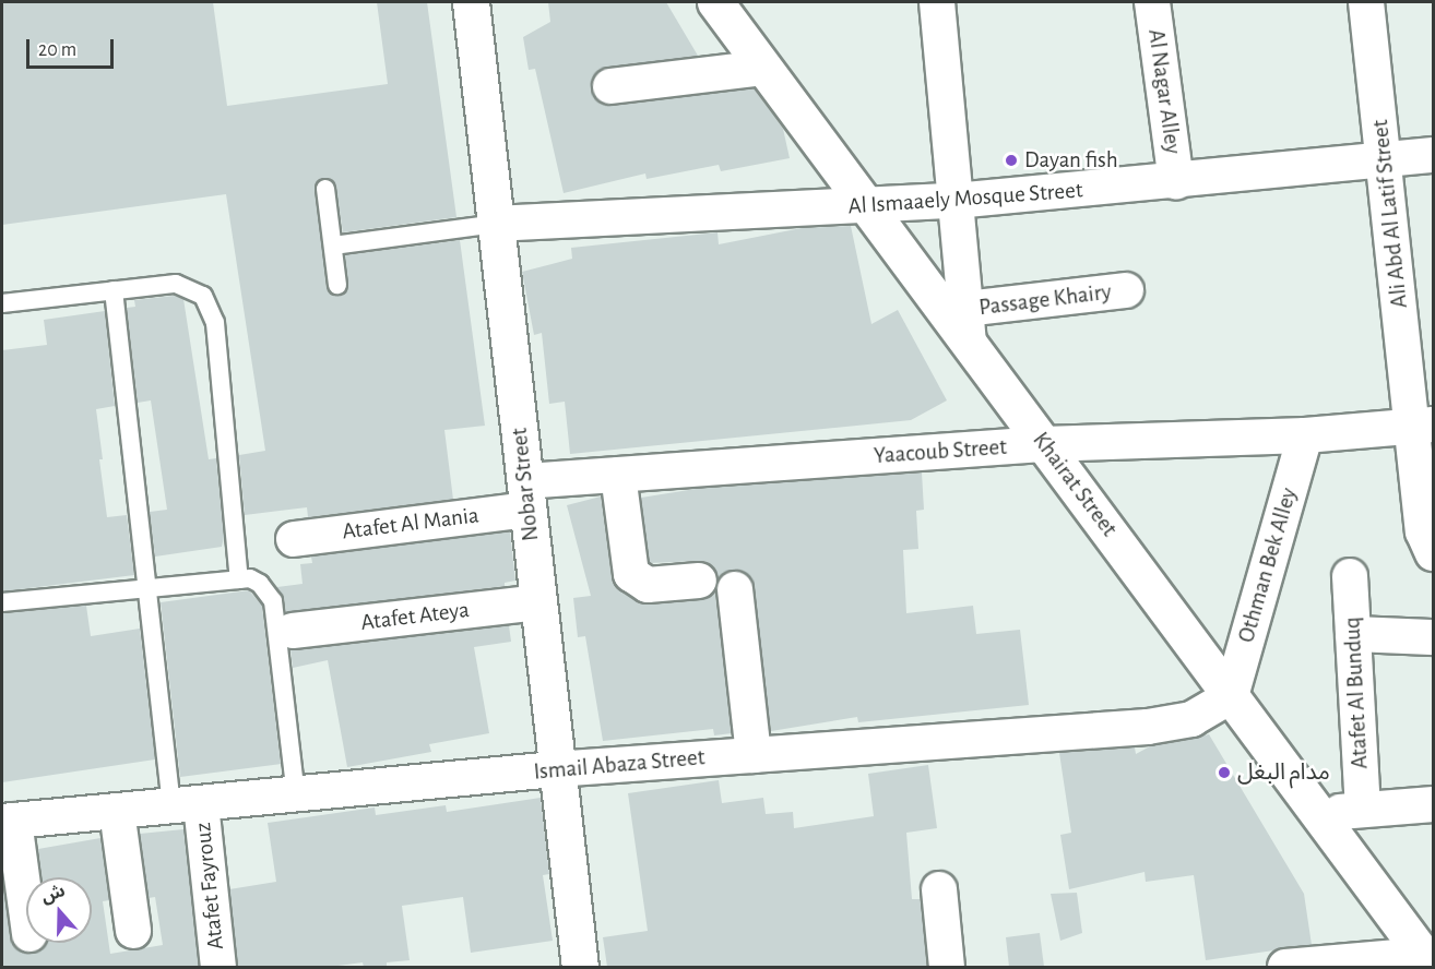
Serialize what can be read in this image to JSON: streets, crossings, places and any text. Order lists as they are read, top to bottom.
{
  "streets": {
    "street": [
      "Al Nagar Alley",
      "Al Ismaaely Mosque Street",
      "Ali Abd Al Latif Street",
      "Passage Khairy",
      "Yaacoub Street",
      "Nobar Street",
      "Khairat Street",
      "Atafet Al Mania",
      "Othman Bek Alley",
      "Atafet Ateya",
      "Atafet Al Bunduq",
      "Ismail Abaza Street",
      "Atafet Fayrouz"
    ]
  },
  "crossings": [
    ["Al Nagar Alley", "Al Ismaaely Mosque Street"],
    ["Al Ismaaely Mosque Street", "Ali Abd Al Latif Street"],
    ["Al Ismaaely Mosque Street", "Nobar Street"],
    ["Al Ismaaely Mosque Street", "Khairat Street"],
    ["Ali Abd Al Latif Street", "Yaacoub Street"],
    ["Passage Khairy", "Khairat Street"],
    ["Yaacoub Street", "Nobar Street"],
    ["Yaacoub Street", "Khairat Street"],
    ["Yaacoub Street", "Atafet Al Mania"],
    ["Yaacoub Street", "Othman Bek Alley"],
    ["Nobar Street", "Atafet Al Mania"],
    ["Nobar Street", "Atafet Ateya"],
    ["Nobar Street", "Ismail Abaza Street"],
    ["Khairat Street", "Othman Bek Alley"],
    ["Khairat Street", "Ismail Abaza Street"],
    ["Othman Bek Alley", "Ismail Abaza Street"],
    ["Ismail Abaza Street", "Atafet Fayrouz"]
  ],
  "places": ["Dayan fish", "مدام البغل"],
  "scale_bar": "20 m",
  "north": "top"
}
